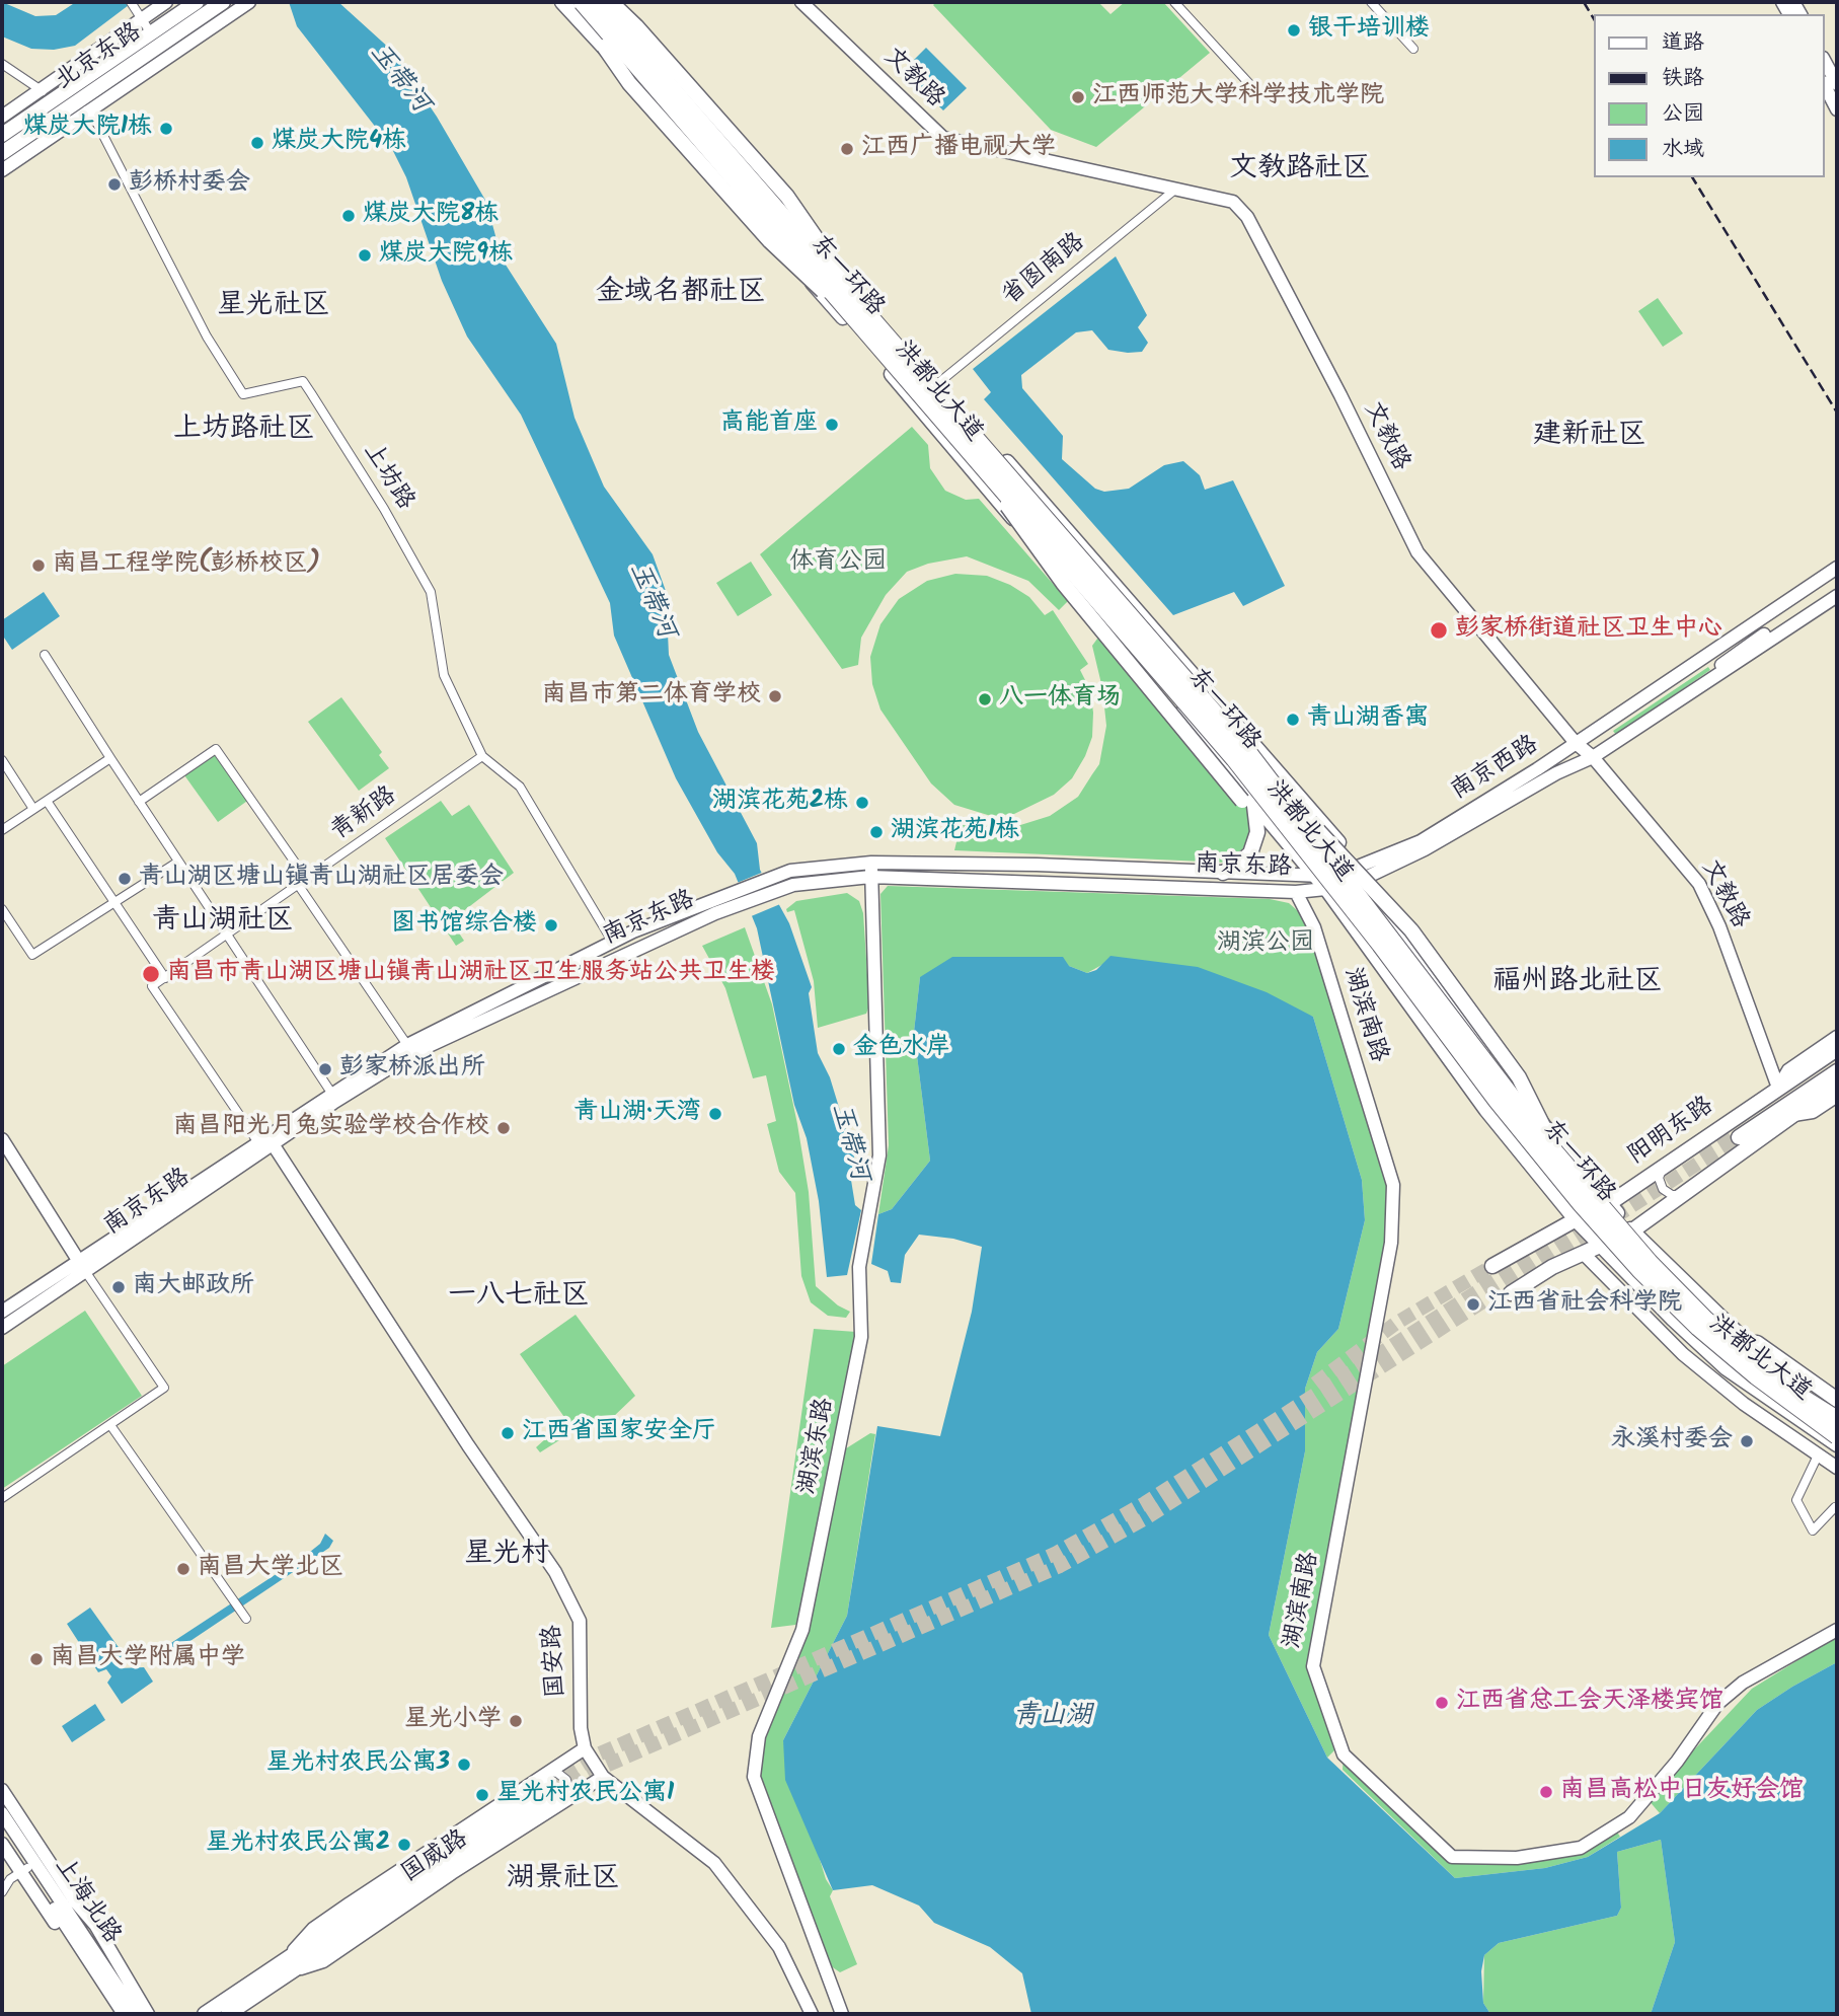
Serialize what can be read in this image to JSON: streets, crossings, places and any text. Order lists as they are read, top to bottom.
{
  "streets": {
    "highway": ["东一环路"],
    "main road": [
      "北京东路",
      "洪都北大道",
      "阳明东路",
      "国威路"
    ],
    "street": [
      "文教路",
      "省图南路",
      "上坊路",
      "南京西路",
      "青新路",
      "南京东路",
      "湖滨南路",
      "湖滨东路",
      "国安路",
      "上海北路"
    ]
  },
  "crossings": [
    ["北京东路", "上坊路"],
    ["文教路", "省图南路"],
    ["文教路", "南京西路"],
    ["文教路", "阳明东路"],
    ["省图南路", "洪都北大道"],
    ["洪都北大道", "南京西路"],
    ["洪都北大道", "南京东路"],
    ["洪都北大道", "阳明东路"],
    ["上坊路", "青新路"],
    ["上坊路", "南京东路"],
    ["南京西路", "南京东路"],
    ["南京东路", "湖滨南路"],
    ["南京东路", "湖滨东路"],
    ["南京东路", "国安路"],
    ["国安路", "国威路"]
  ],
  "districts": [
    "文教路社区",
    "金域名都社区",
    "星光社区",
    "上坊路社区",
    "建新社区",
    "青山湖社区",
    "福州路北社区",
    "一八七社区",
    "星光村",
    "湖景社区"
  ],
  "water": ["玉带河", "青山湖"],
  "parks": ["体育公园", "湖滨公园"],
  "places": [
    "银干培训楼",
    "江西师范大学科学技术学院",
    "煤炭大院1栋",
    "煤炭大院4栋",
    "江西广播电视大学",
    "彭桥村委会",
    "煤炭大院8栋",
    "煤炭大院9栋",
    "高能首座",
    "南昌工程学院(彭桥校区)",
    "彭家桥街道社区卫生中心",
    "南昌市第二体育学校",
    "八一体育场",
    "青山湖香寓",
    "湖滨花苑2栋",
    "湖滨花苑1栋",
    "青山湖区塘山镇青山湖社区居委会",
    "图书馆综合楼",
    "南昌市青山湖区塘山镇青山湖社区卫生服务站公共卫生楼",
    "金色水岸",
    "彭家桥派出所",
    "青山湖·天湾",
    "南昌阳光月兔实验学校合作校",
    "南大邮政所",
    "江西省社会科学院",
    "江西省国家安全厅",
    "永溪村委会",
    "南昌大学北区",
    "南昌大学附属中学",
    "江西省总工会天泽楼宾馆",
    "星光小学",
    "星光村农民公寓3",
    "南昌高松中日友好会馆",
    "星光村农民公寓1",
    "星光村农民公寓2"
  ],
  "legend": [
    "道路",
    "铁路",
    "公园",
    "水域"
  ]
}
